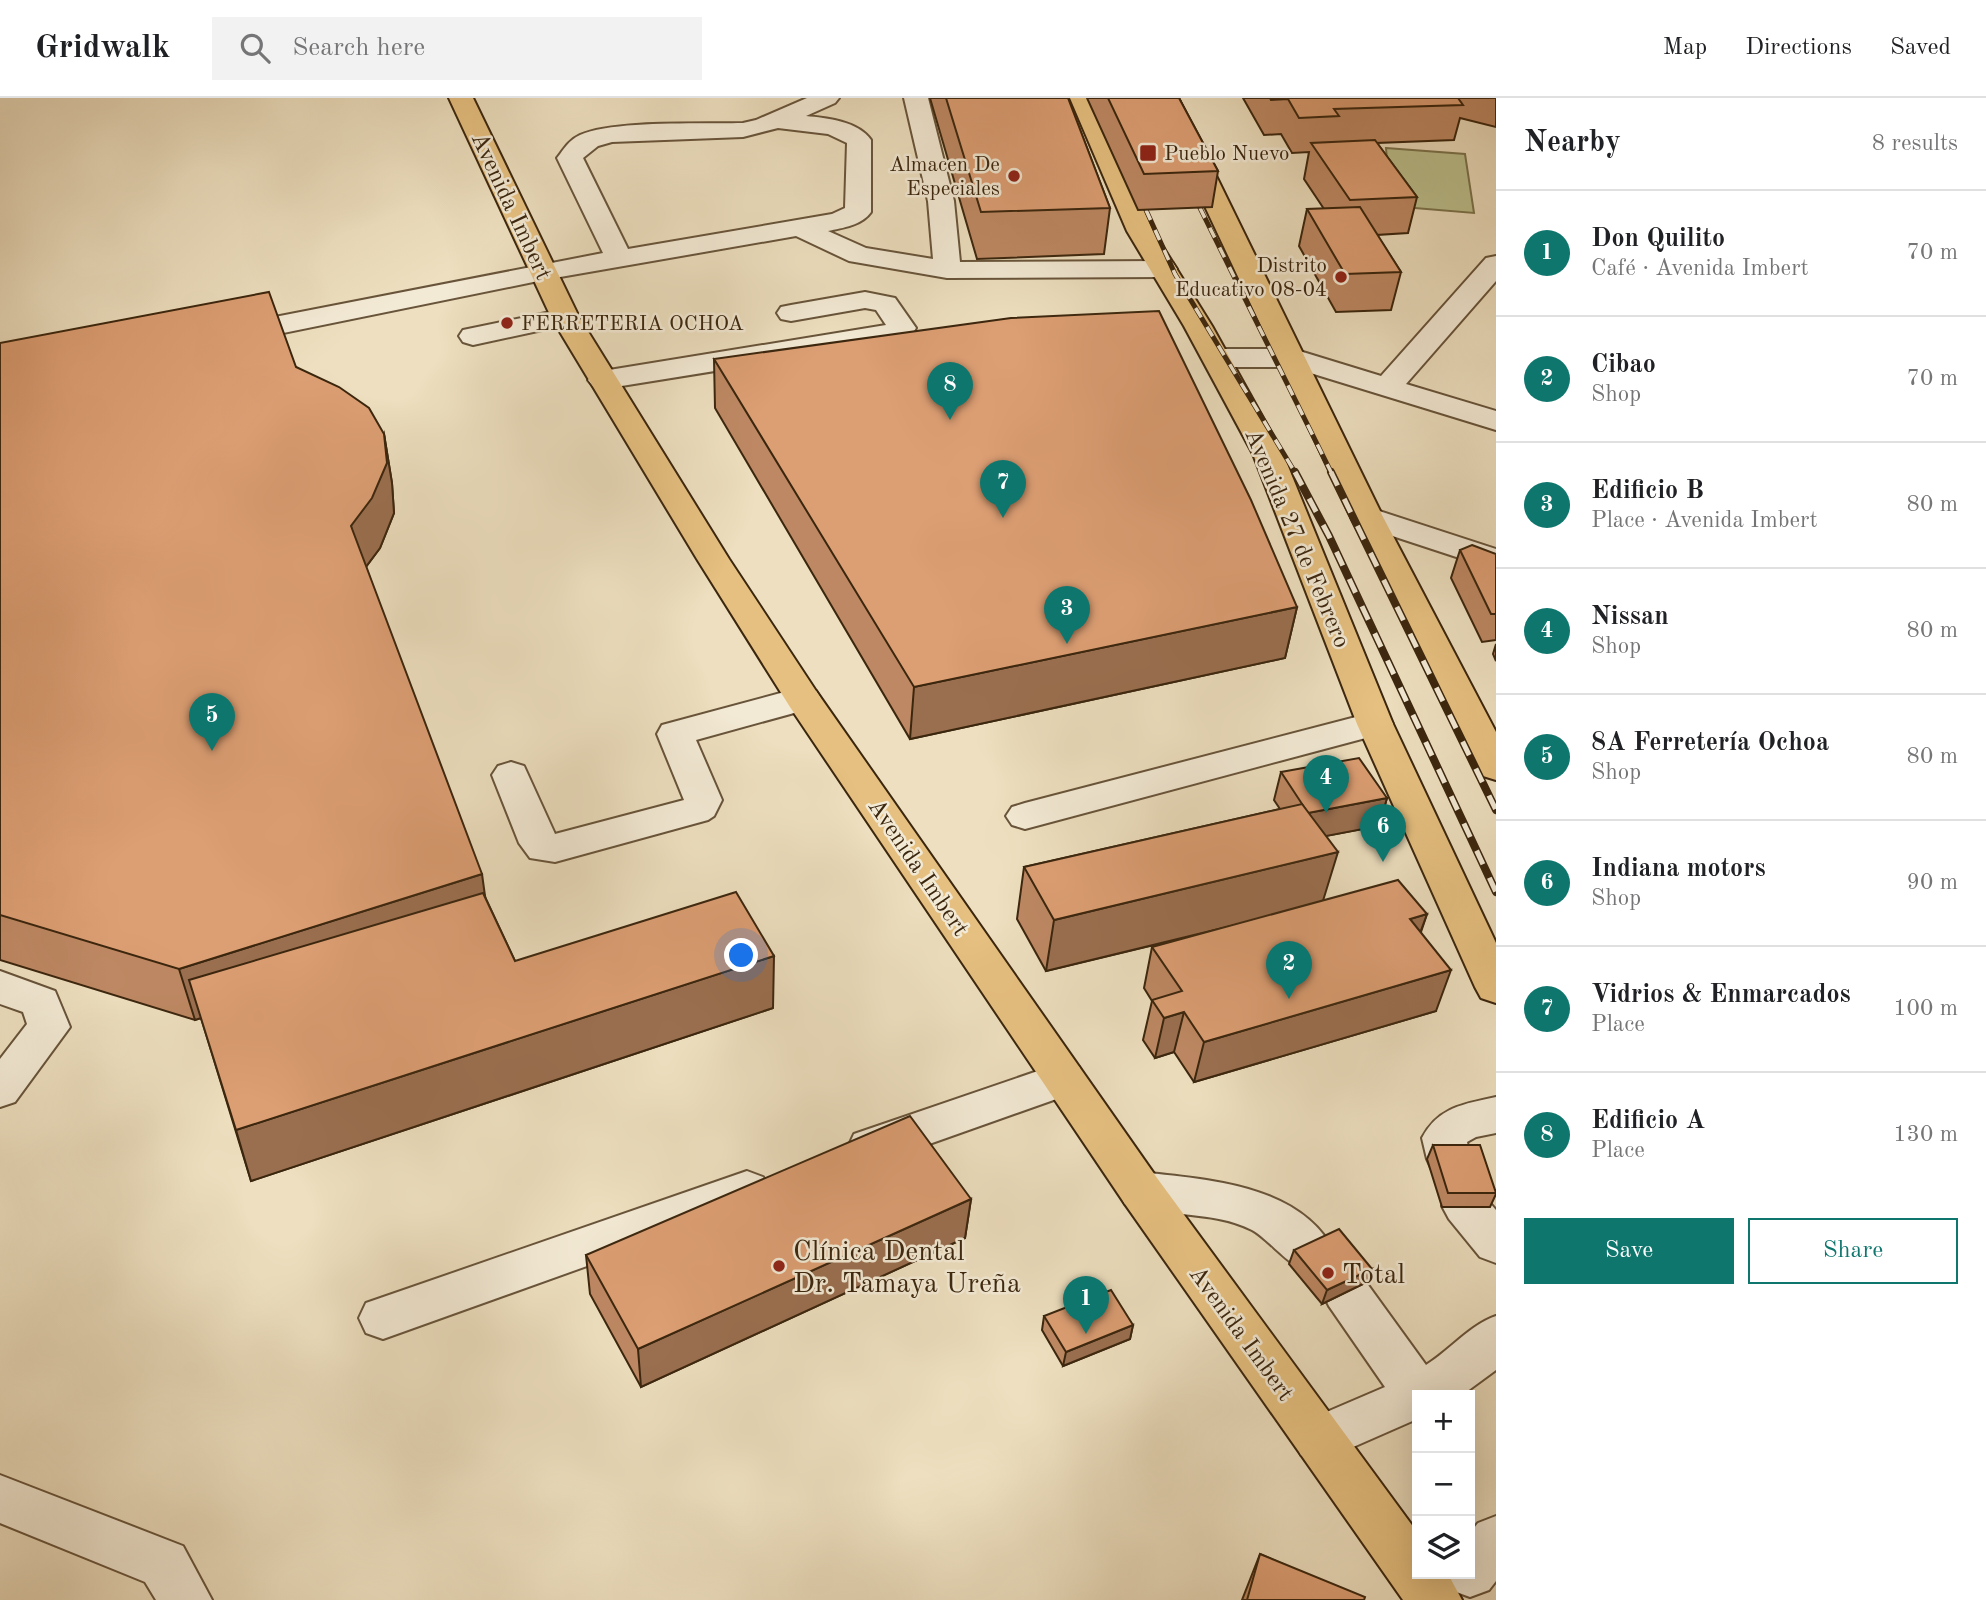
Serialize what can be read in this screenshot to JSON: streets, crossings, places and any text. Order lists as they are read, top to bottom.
{
  "streets": {
    "main road": ["Avenida Imbert", "Avenida 27 de Febrero"]
  },
  "places": {
    "transit": ["Pueblo Nuevo"],
    "other": [
      "Almacen De Especiales",
      "Distrito Educativo 08-04",
      "FERRETERIA OCHOA",
      "Clínica Dental Dr. Tamaya Ureña",
      "Total"
    ]
  },
  "page": {
    "header": "Gridwalk",
    "search": "Search here",
    "nav": ["Map", "Directions", "Saved"],
    "heading": ["Nearby", "8 results"],
    "list": [
      {
        "mark": "1",
        "name": "Don Quilito",
        "note": "Café · Avenida Imbert",
        "value": "70 m"
      },
      {
        "mark": "2",
        "name": "Cibao",
        "note": "Shop",
        "value": "70 m"
      },
      {
        "mark": "3",
        "name": "Edificio B",
        "note": "Place · Avenida Imbert",
        "value": "80 m"
      },
      {
        "mark": "4",
        "name": "Nissan",
        "note": "Shop",
        "value": "80 m"
      },
      {
        "mark": "5",
        "name": "8A Ferretería Ochoa",
        "note": "Shop",
        "value": "80 m"
      },
      {
        "mark": "6",
        "name": "Indiana motors",
        "note": "Shop",
        "value": "90 m"
      },
      {
        "mark": "7",
        "name": "Vidrios & Enmarcados",
        "note": "Place",
        "value": "100 m"
      },
      {
        "mark": "8",
        "name": "Edificio A",
        "note": "Place",
        "value": "130 m"
      }
    ],
    "pins": [
      "8",
      "7",
      "3",
      "5",
      "4",
      "6",
      "2",
      "1"
    ],
    "buttons": ["Save", "Share"],
    "map_buttons": ["+", "−"]
  }
}
